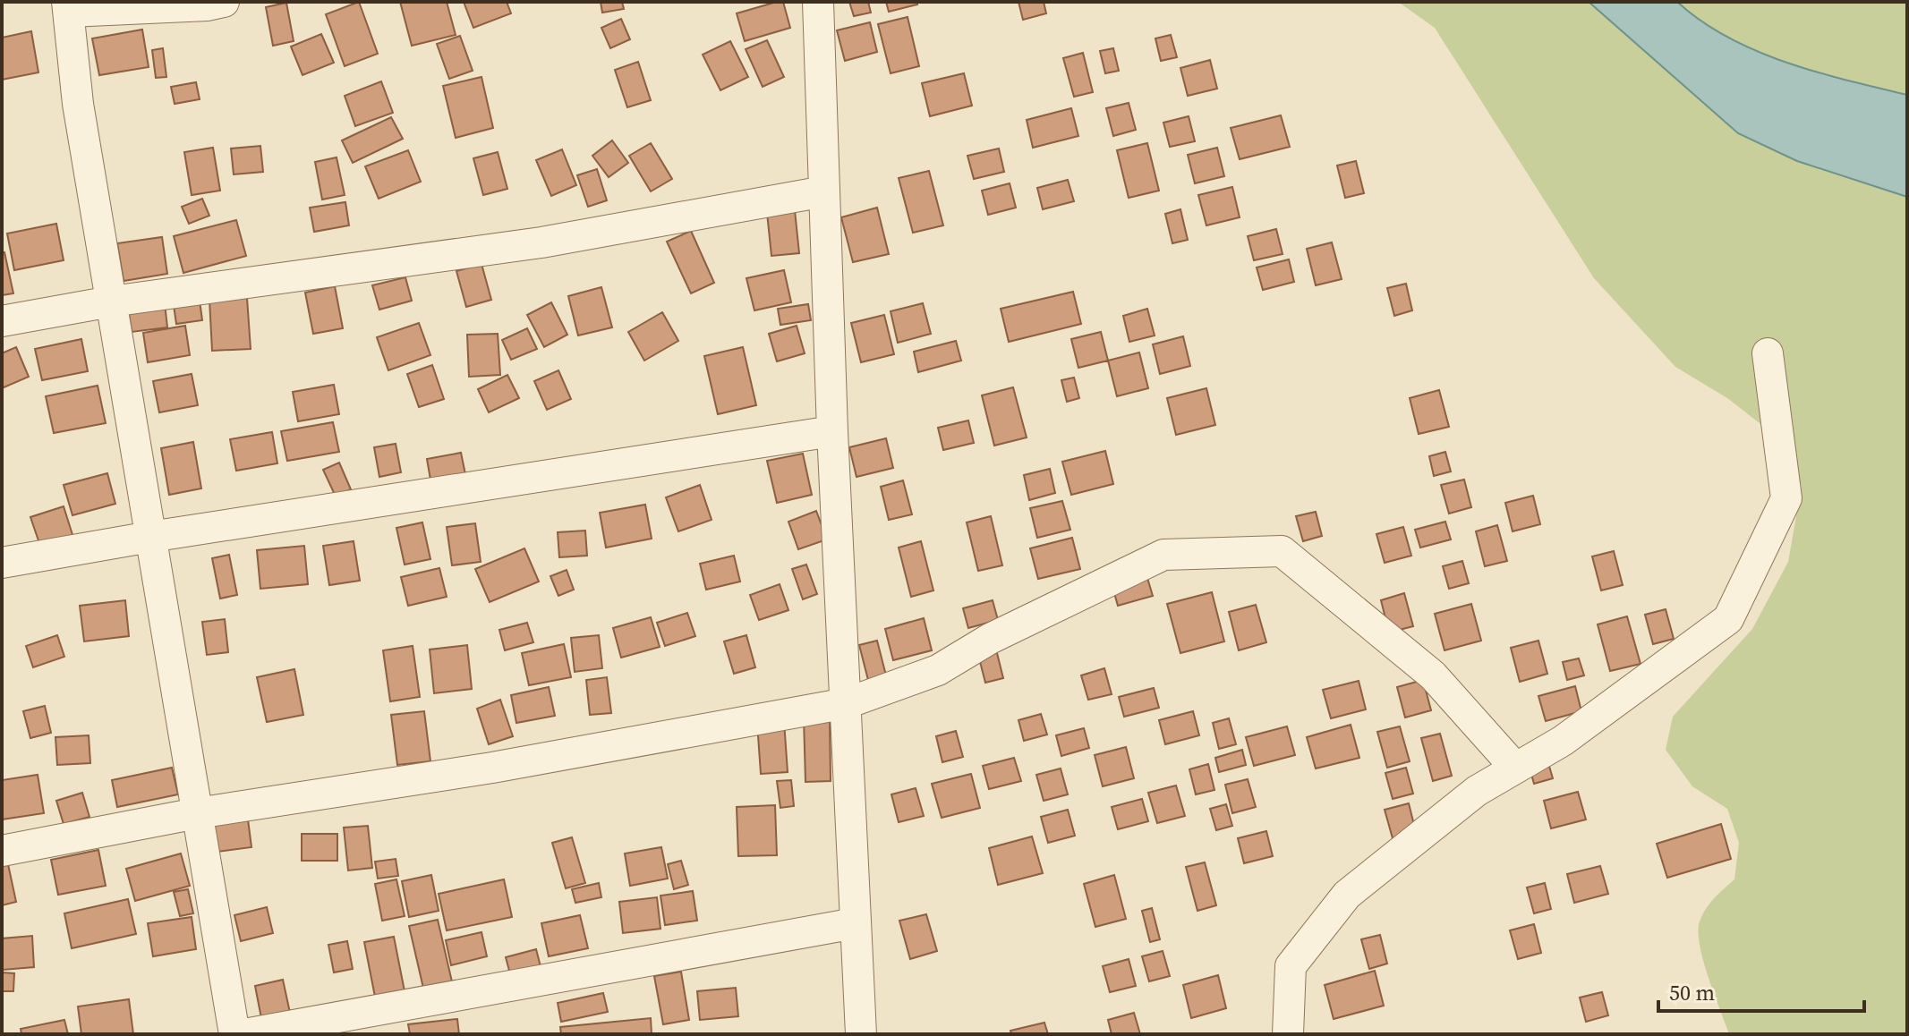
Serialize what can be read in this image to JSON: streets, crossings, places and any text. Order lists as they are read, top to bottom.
{
  "scale_bar": "50 m"
}
